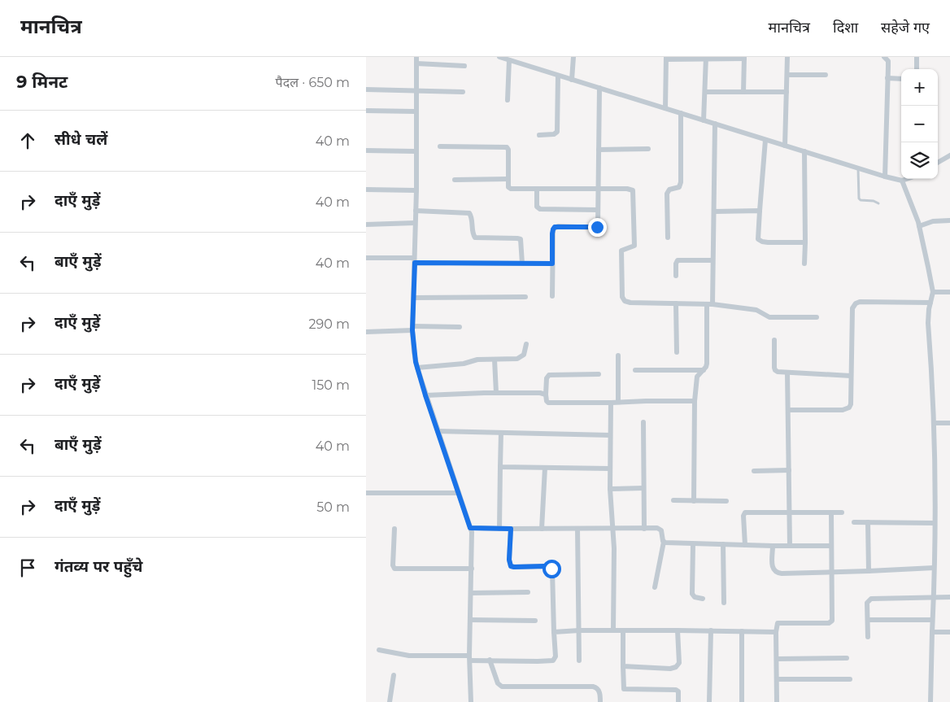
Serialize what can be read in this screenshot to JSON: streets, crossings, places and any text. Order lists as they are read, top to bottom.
{
  "page": {
    "header": "मानचित्र",
    "nav": ["मानचित्र", "दिशा", "सहेजे गए"],
    "heading": ["9 मिनट", "पैदल · 650 m"],
    "map_buttons": ["+", "−"],
    "list": [
      ["सीधे चलें", "40 m"],
      ["दाएँ मुड़ें", "40 m"],
      ["बाएँ मुड़ें", "40 m"],
      ["दाएँ मुड़ें", "290 m"],
      ["दाएँ मुड़ें", "150 m"],
      ["बाएँ मुड़ें", "40 m"],
      ["दाएँ मुड़ें", "50 m"],
      "गंतव्य पर पहुँचे"
    ]
  }
}
